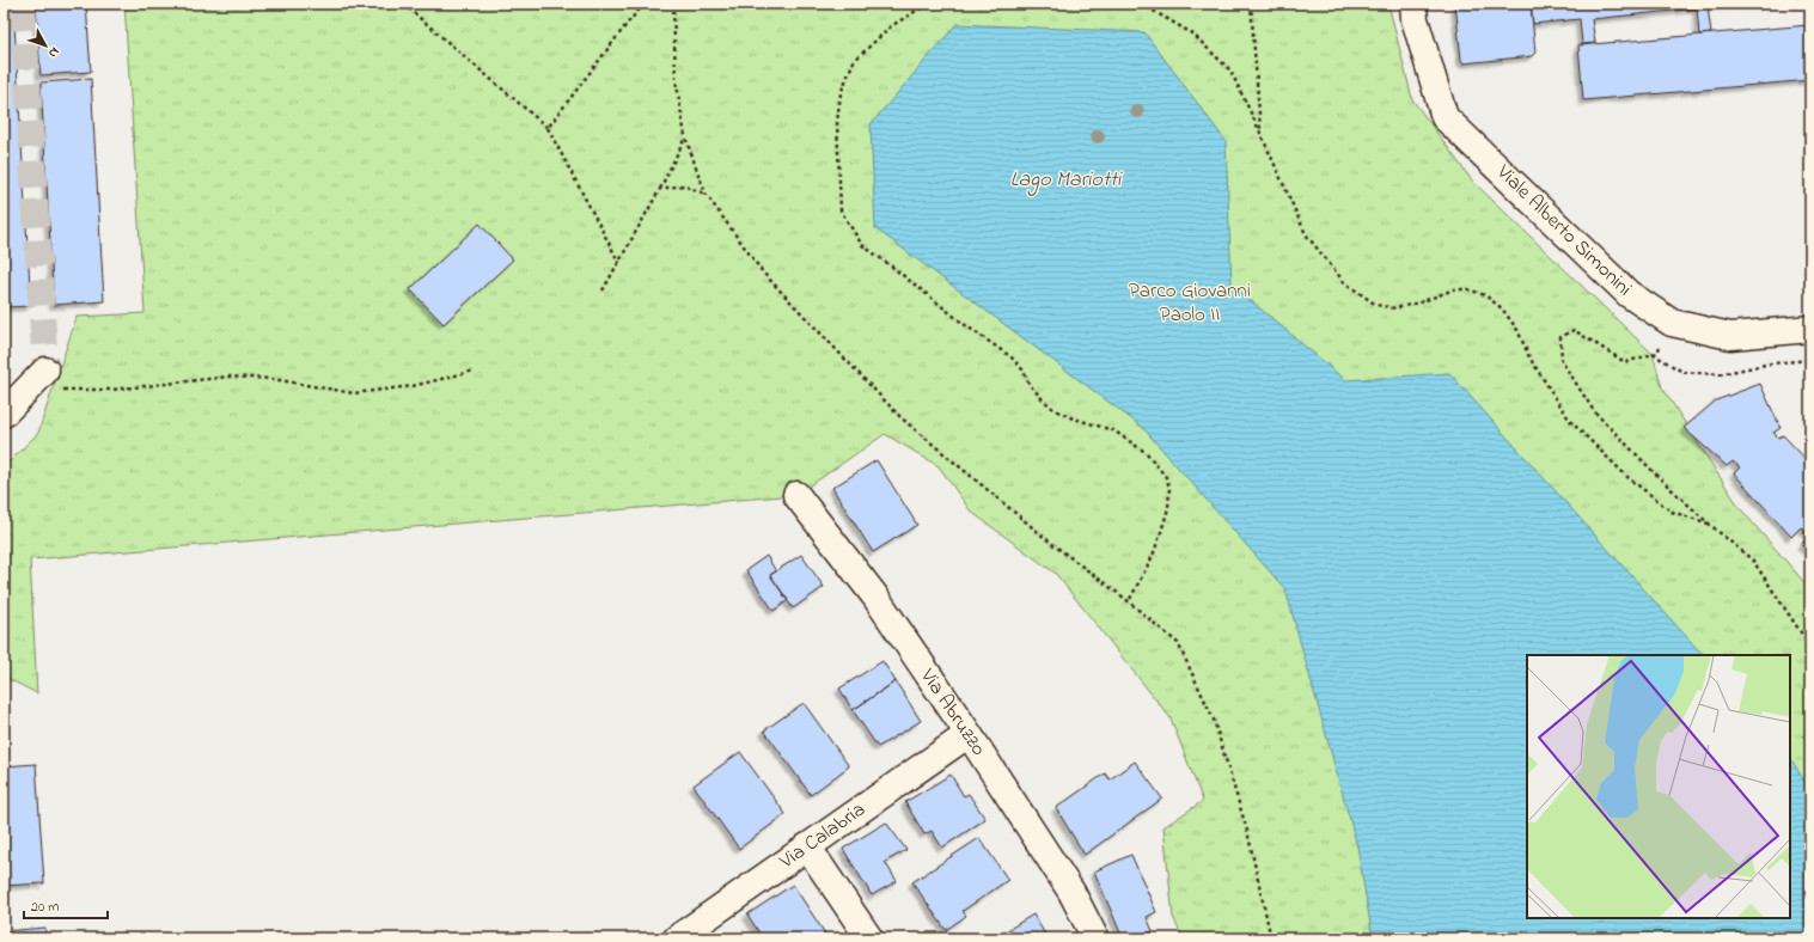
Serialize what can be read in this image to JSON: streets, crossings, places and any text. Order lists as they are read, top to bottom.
{
  "streets": {
    "street": ["Viale Alberto Simonini", "Via Abruzzo", "Via Calabria"]
  },
  "crossings": [
    ["Via Abruzzo", "Via Calabria"]
  ],
  "water": ["Lago Mariotti"],
  "parks": ["Parco Giovanni Paolo II"],
  "scale_bar": "20 m",
  "north": "bottom right"
}
